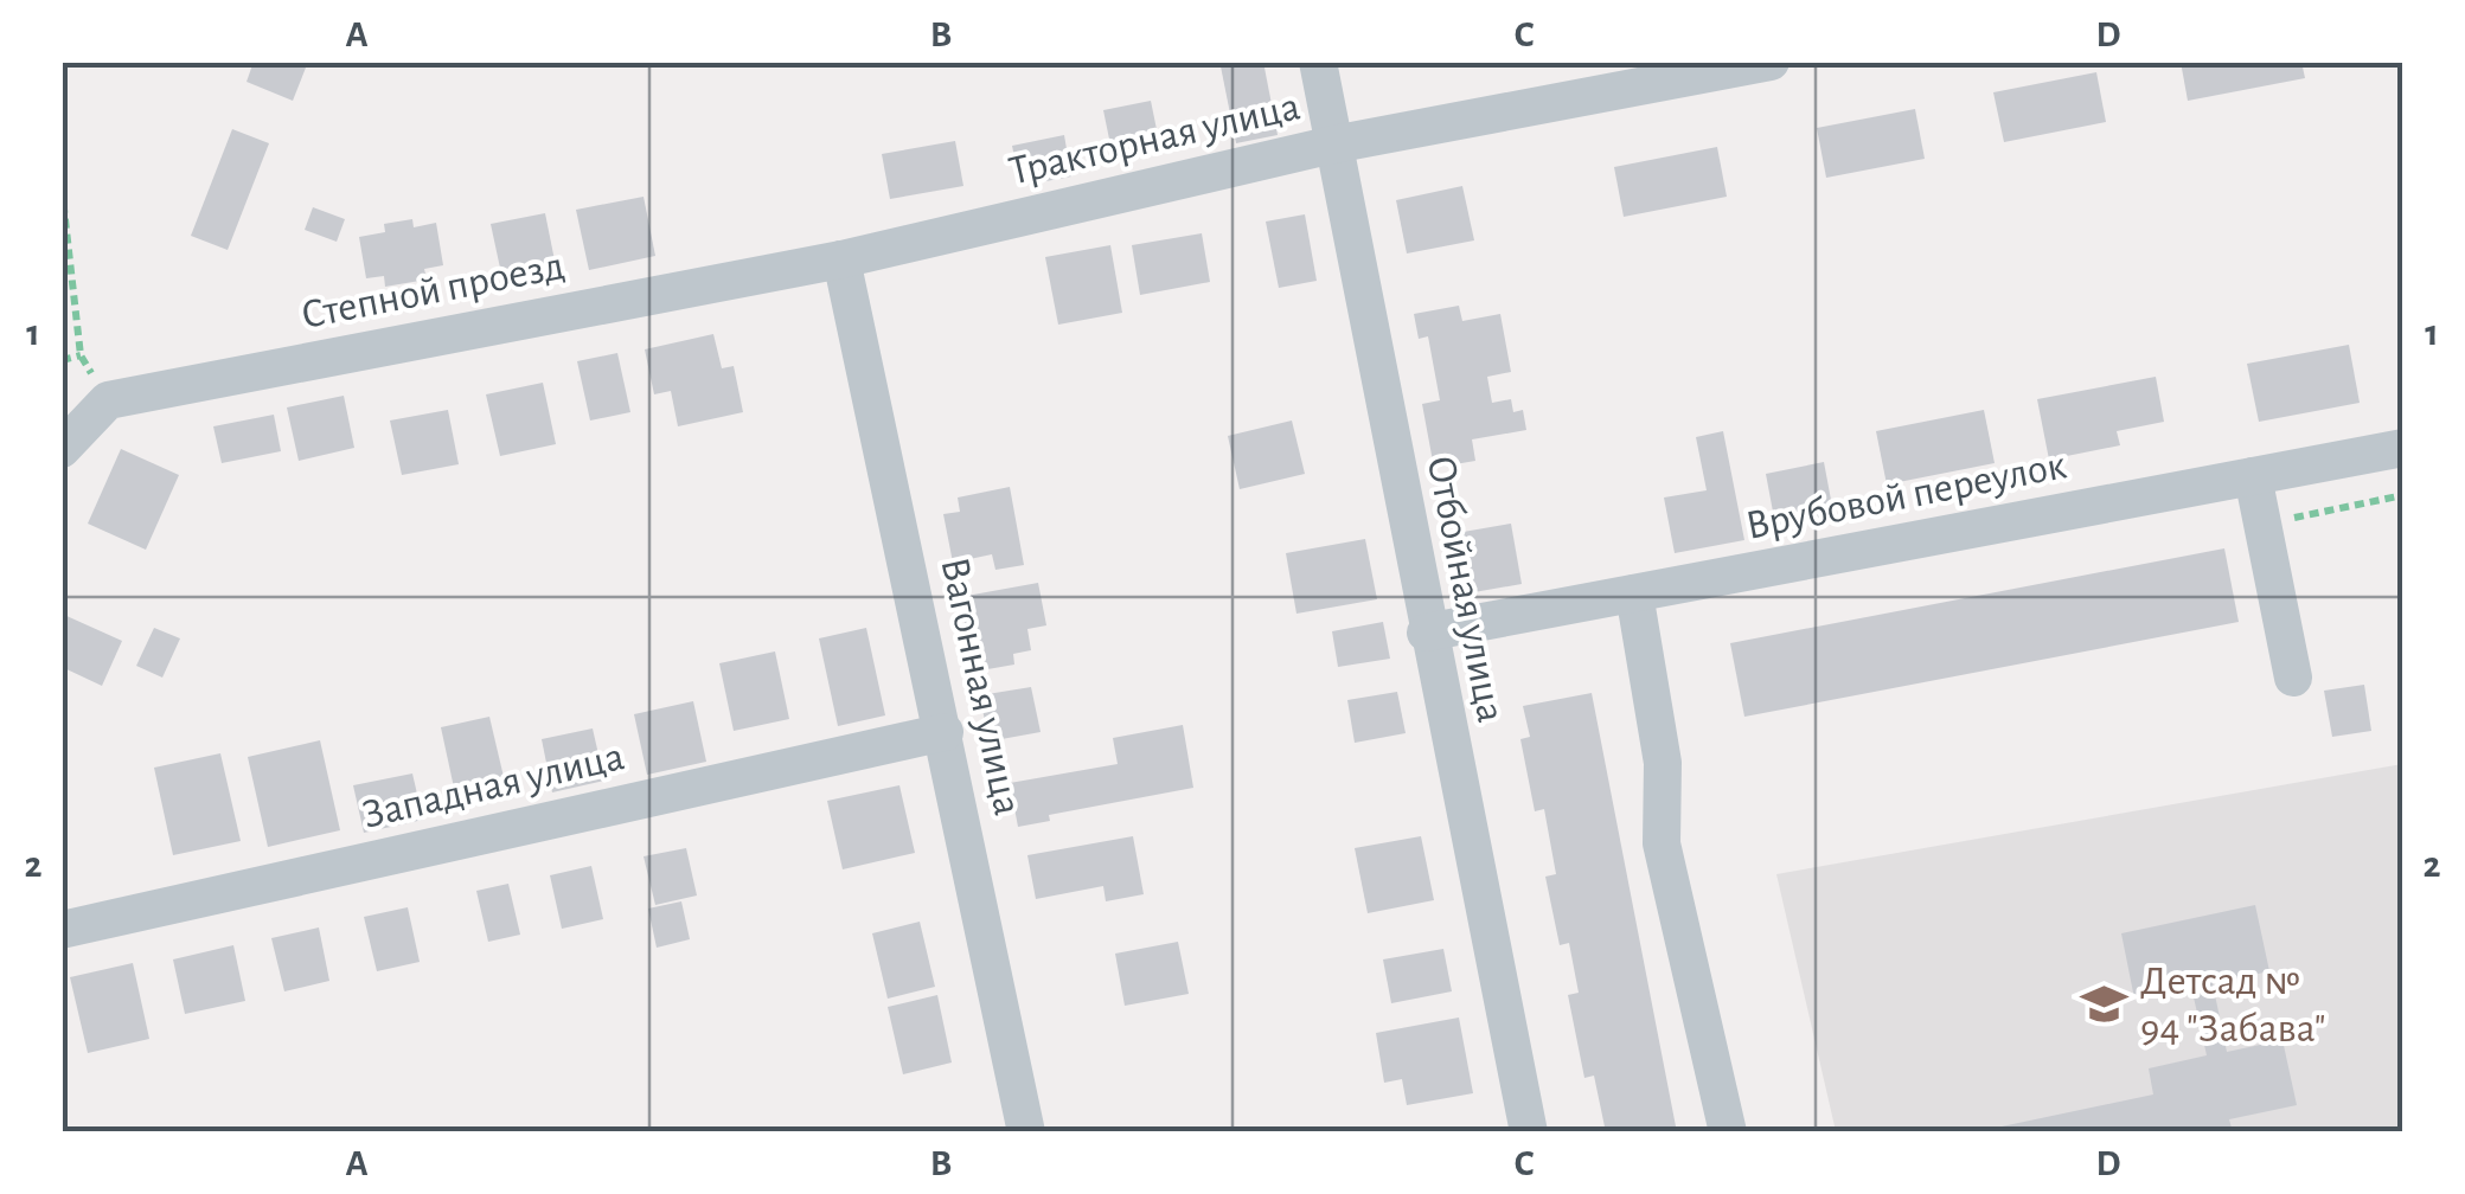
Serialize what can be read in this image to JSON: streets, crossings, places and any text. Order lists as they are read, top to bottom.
{
  "streets": {
    "street": [
      "Тракторная улица",
      "Степной проезд",
      "Врубовой переулок",
      "Отбойная улица",
      "Вагонная улица",
      "Западная улица"
    ]
  },
  "crossings": [
    ["Тракторная улица", "Степной проезд"],
    ["Тракторная улица", "Отбойная улица"],
    ["Тракторная улица", "Вагонная улица"],
    ["Степной проезд", "Вагонная улица"],
    ["Врубовой переулок", "Отбойная улица"],
    ["Вагонная улица", "Западная улица"]
  ],
  "places": {
    "school or university": ["Детсад № 94 \"Забава\""]
  },
  "grid": {
    "columns": [
      "A",
      "B",
      "C",
      "D"
    ],
    "rows": ["1", "2"]
  }
}
